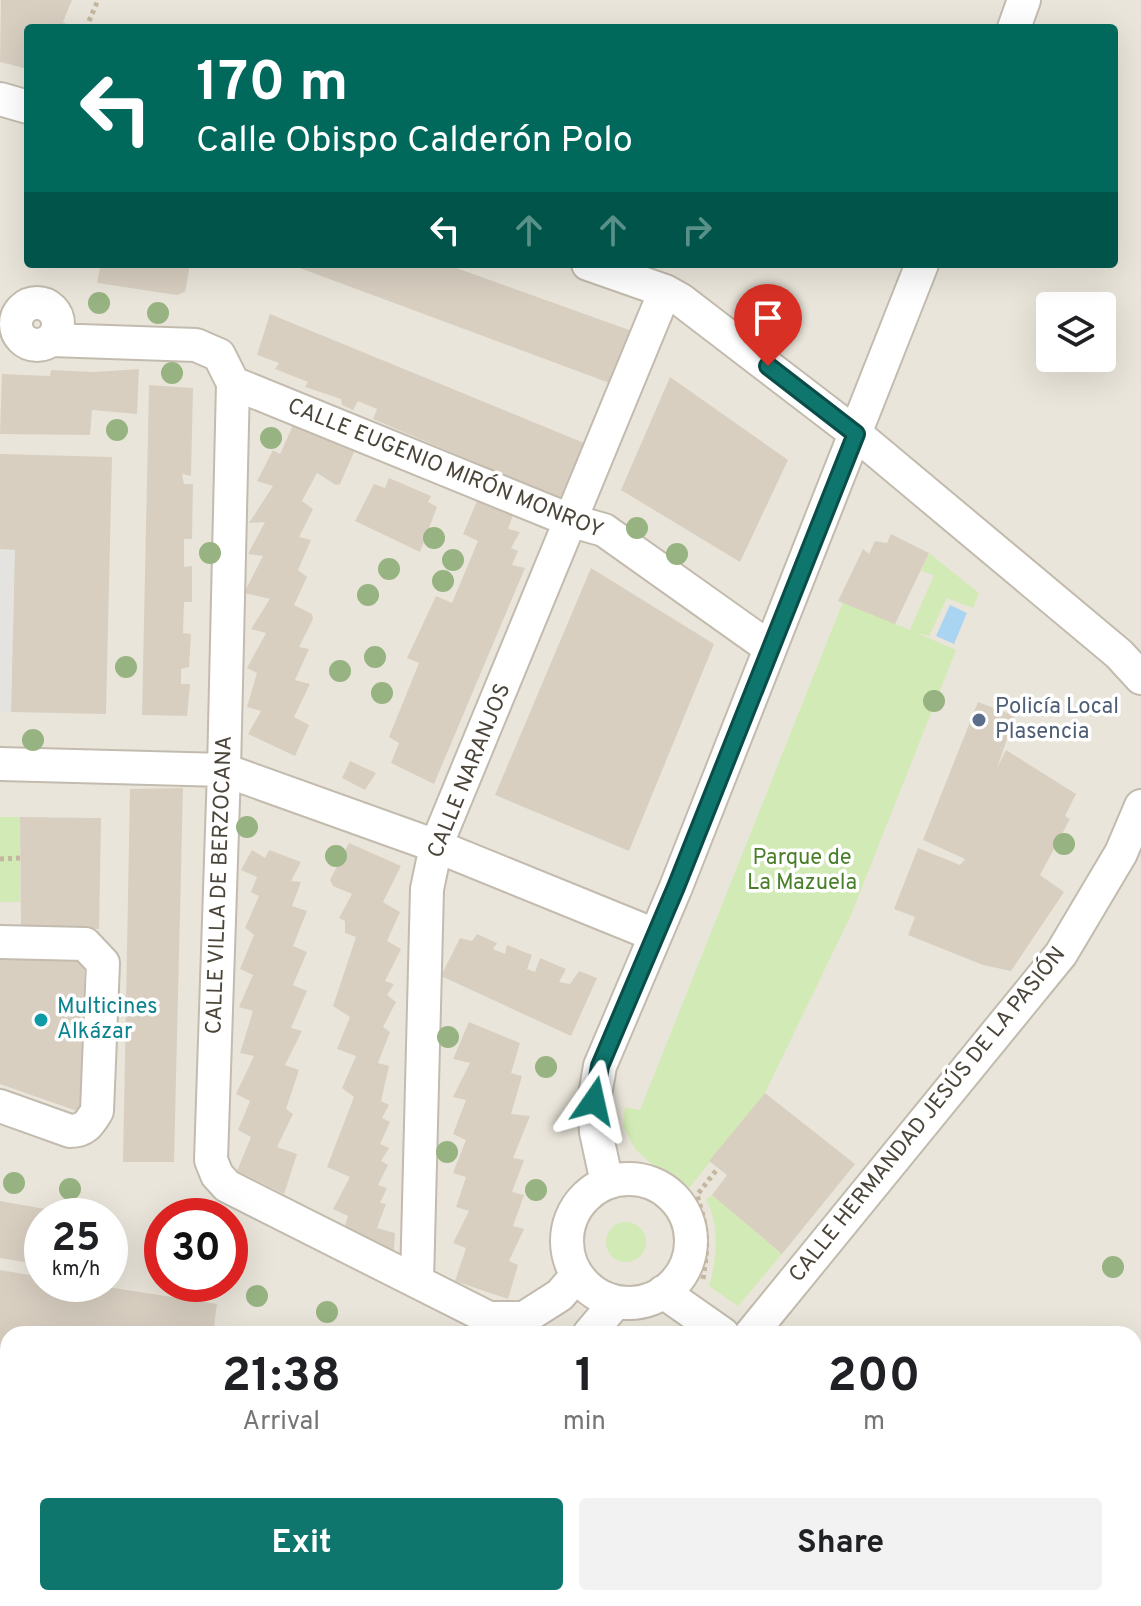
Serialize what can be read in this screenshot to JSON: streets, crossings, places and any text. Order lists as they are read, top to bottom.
{
  "streets": {
    "street": [
      "CALLE EUGENIO MIRÓN MONROY",
      "CALLE NARANJOS",
      "CALLE VILLA DE BERZOCANA",
      "CALLE HERMANDAD JESÚS DE LA PASIÓN"
    ]
  },
  "crossings": [
    ["CALLE EUGENIO MIRÓN MONROY", "CALLE NARANJOS"],
    ["CALLE EUGENIO MIRÓN MONROY", "CALLE VILLA DE BERZOCANA"],
    ["CALLE NARANJOS", "CALLE VILLA DE BERZOCANA"]
  ],
  "parks": ["Parque de La Mazuela"],
  "places": ["Policía Local Plasencia", "Multicines Alkázar"],
  "page": {
    "turn": ["170 m", "Calle Obispo Calderón Polo"],
    "speed": "25 km/h",
    "limit": "30",
    "eta": [
      "21:38",
      "Arrival",
      "1",
      "min",
      "200",
      "m"
    ],
    "buttons": ["Exit", "Share"]
  }
}
